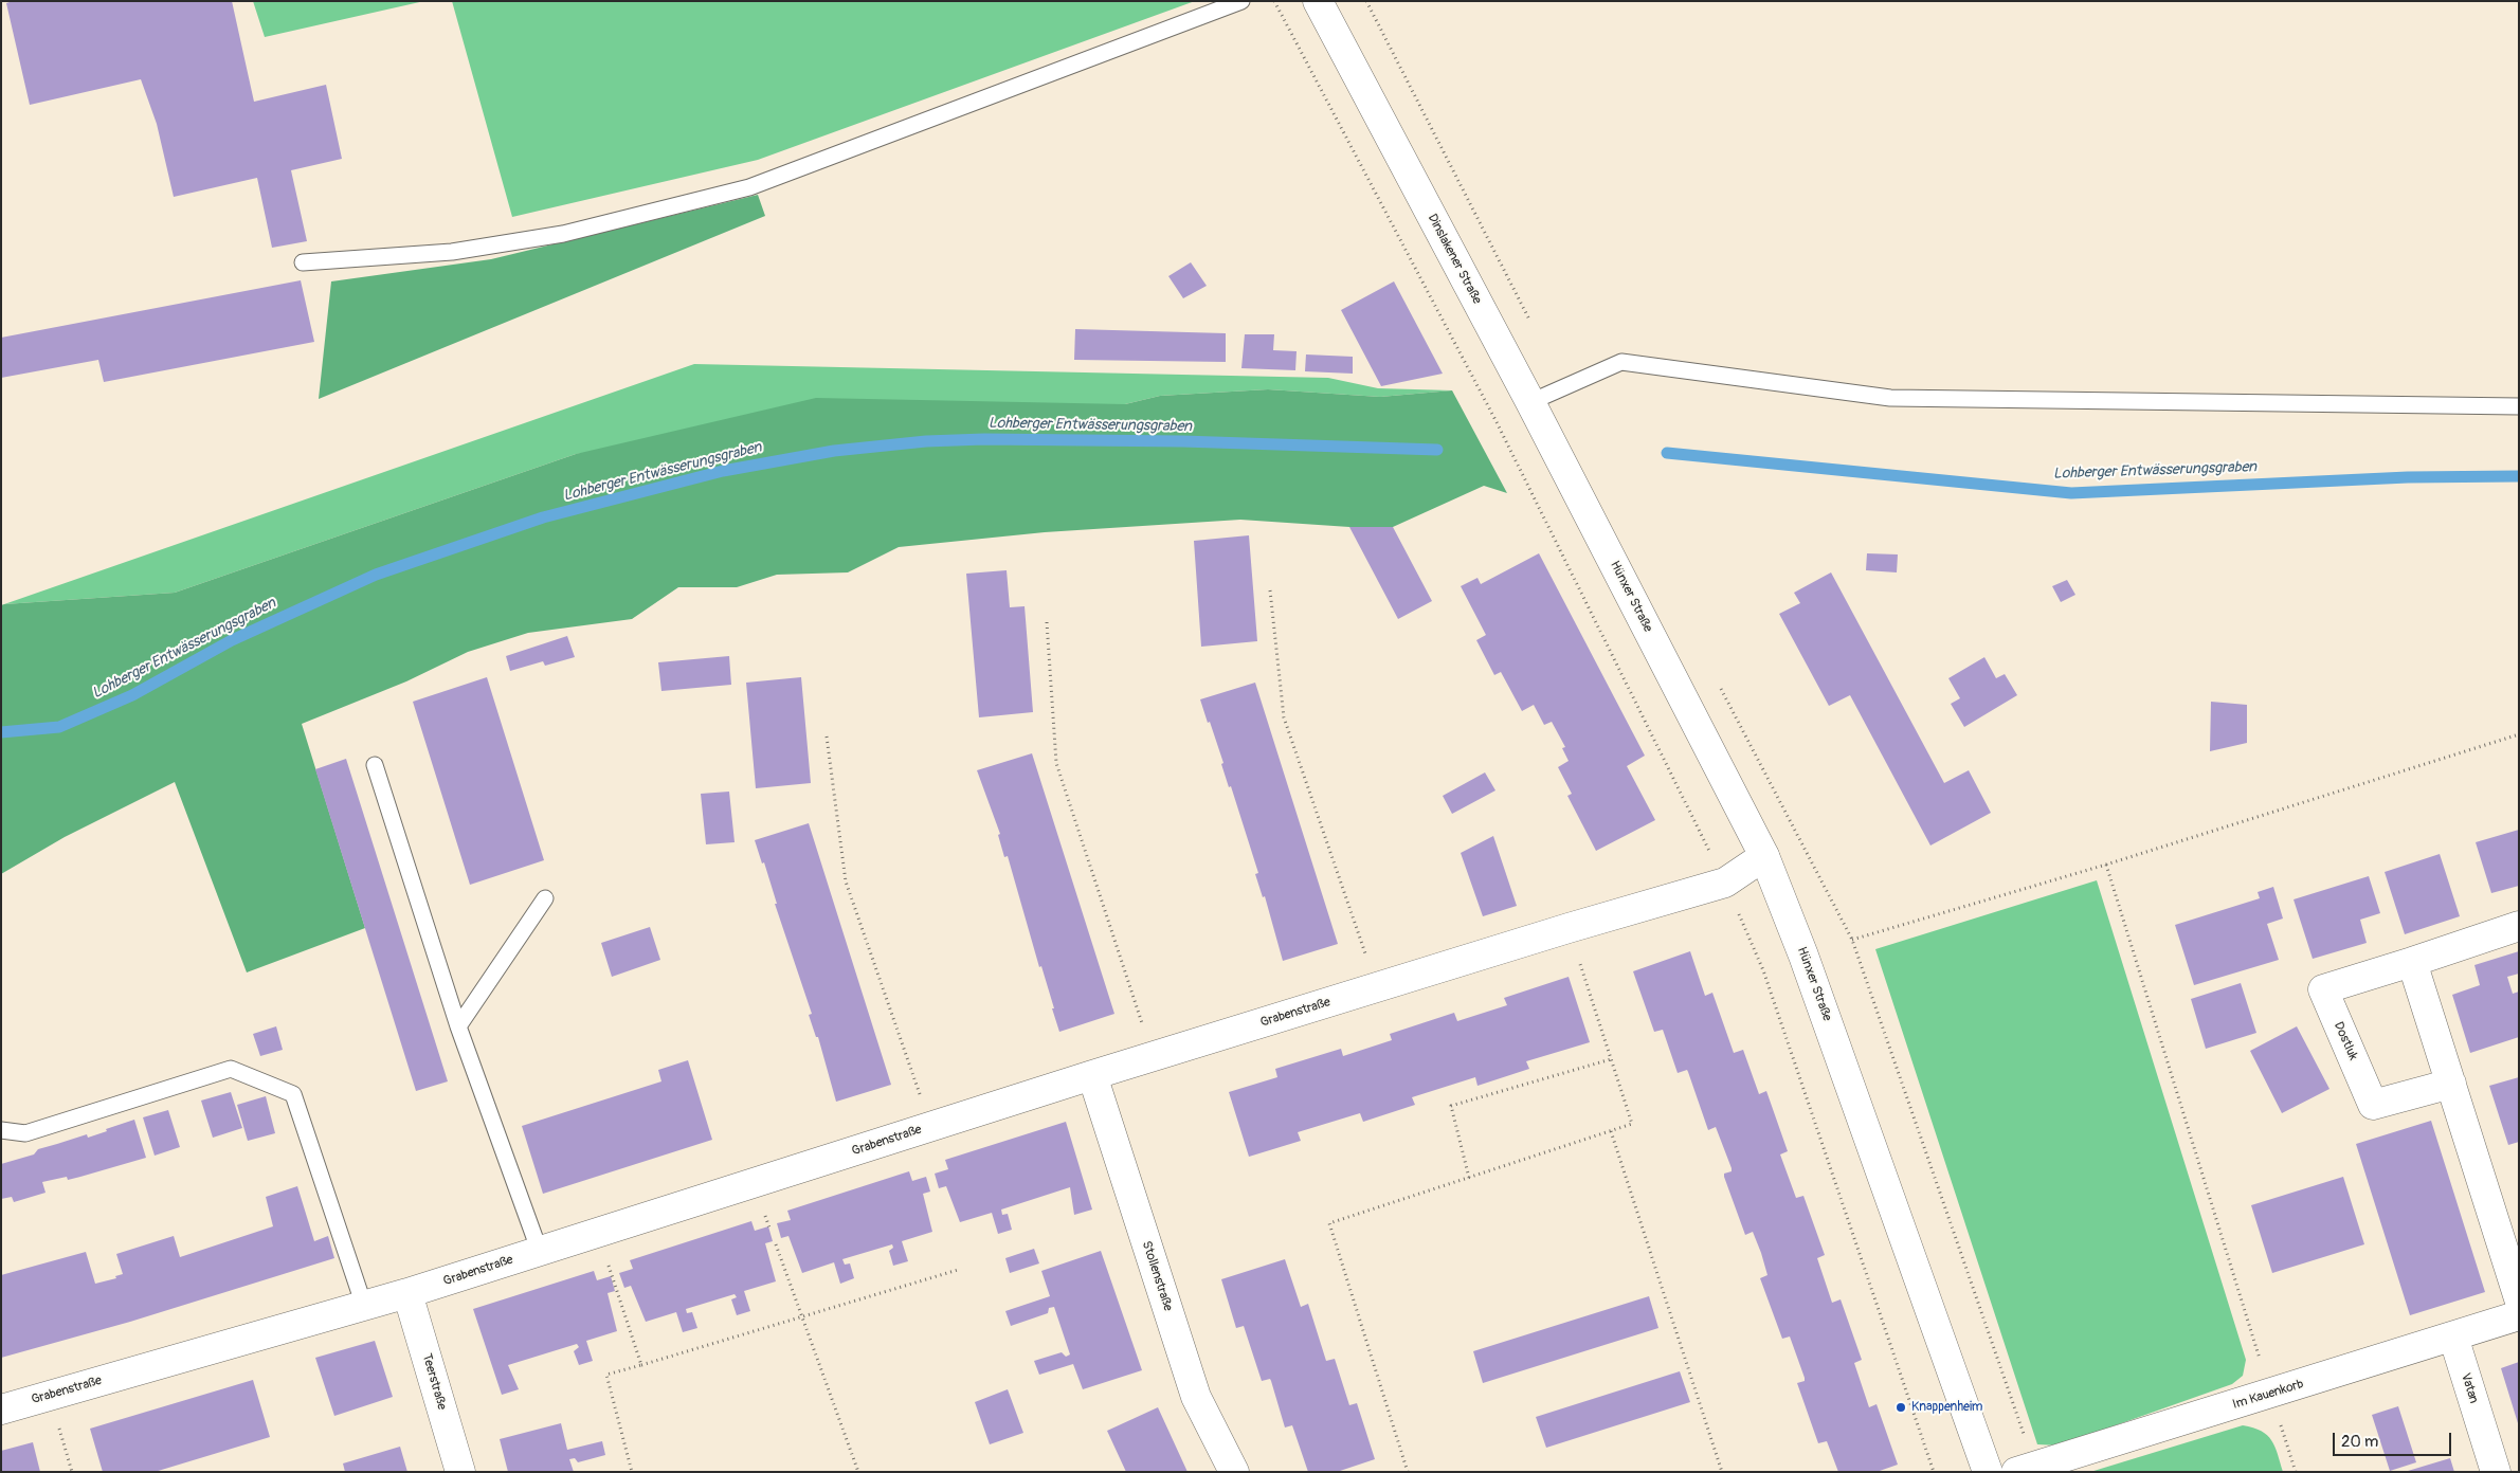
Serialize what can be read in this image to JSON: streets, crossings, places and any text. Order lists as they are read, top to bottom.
{
  "streets": {
    "street": [
      "Dinslakener Straße",
      "Hünxer Straße",
      "Grabenstraße",
      "Dostluk",
      "Stollenstraße",
      "Teerstraße",
      "Vatan",
      "Im Kauenkorb"
    ]
  },
  "crossings": [
    ["Dinslakener Straße", "Hünxer Straße"],
    ["Hünxer Straße", "Grabenstraße"],
    ["Grabenstraße", "Stollenstraße"],
    ["Grabenstraße", "Teerstraße"],
    ["Vatan", "Im Kauenkorb"]
  ],
  "water": ["Lohberger Entwässerungsgraben"],
  "places": ["Knappenheim"],
  "scale_bar": "20 m"
}
